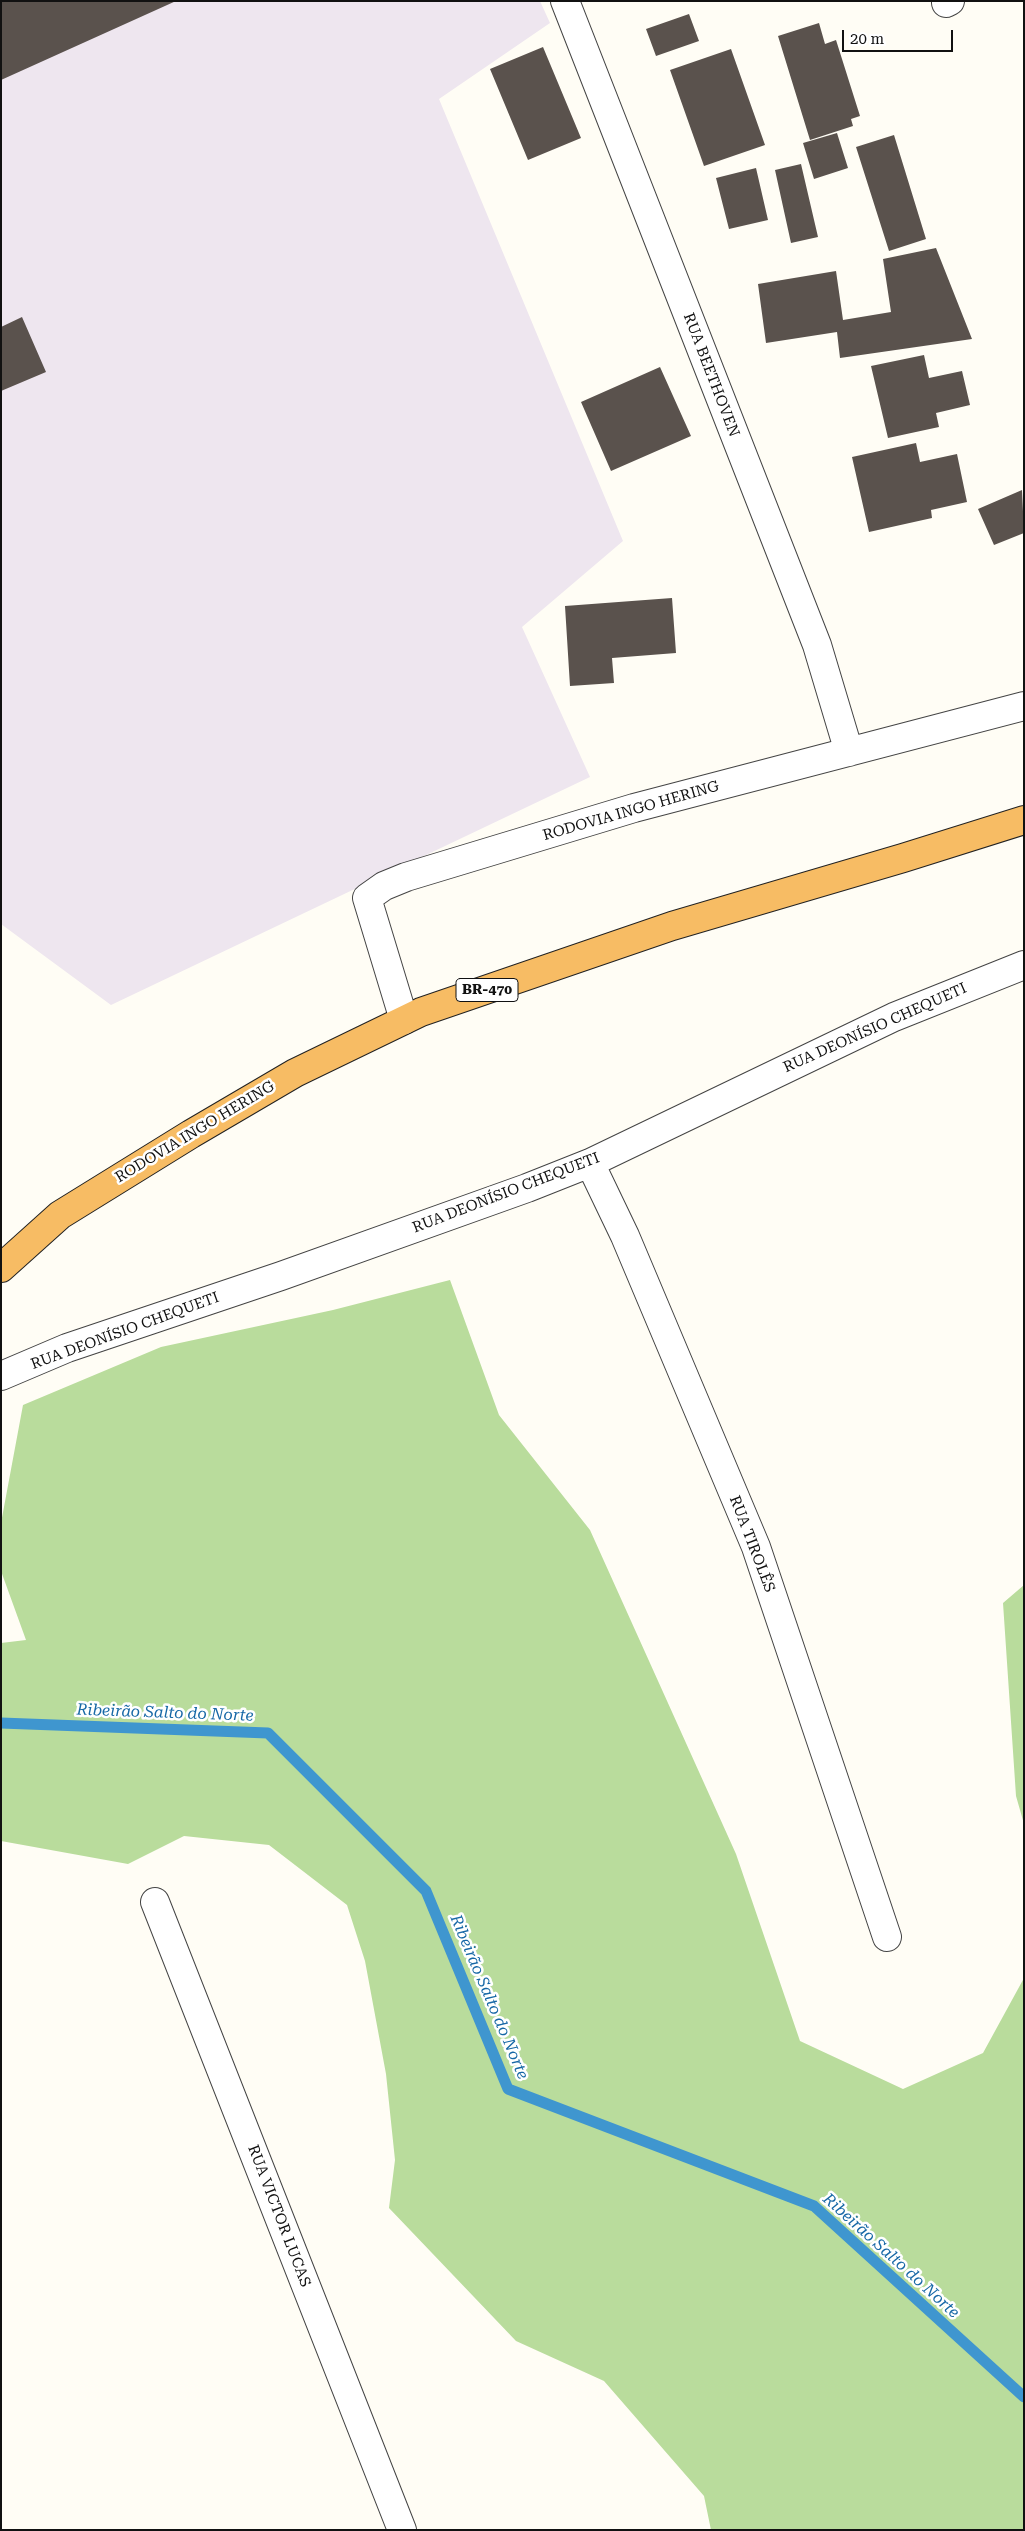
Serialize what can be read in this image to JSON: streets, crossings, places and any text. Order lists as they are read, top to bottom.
{
  "streets": {
    "highway": ["RODOVIA INGO HERING", "BR-470"],
    "street": [
      "RUA BEETHOVEN",
      "RUA DEONÍSIO CHEQUETI",
      "RUA TIROLÊS",
      "RUA VICTOR LUCAS"
    ]
  },
  "crossings": [
    ["RUA BEETHOVEN", "RODOVIA INGO HERING"],
    ["RUA DEONÍSIO CHEQUETI", "RUA TIROLÊS"]
  ],
  "water": ["Ribeirão Salto do Norte"],
  "scale_bar": "20 m"
}
